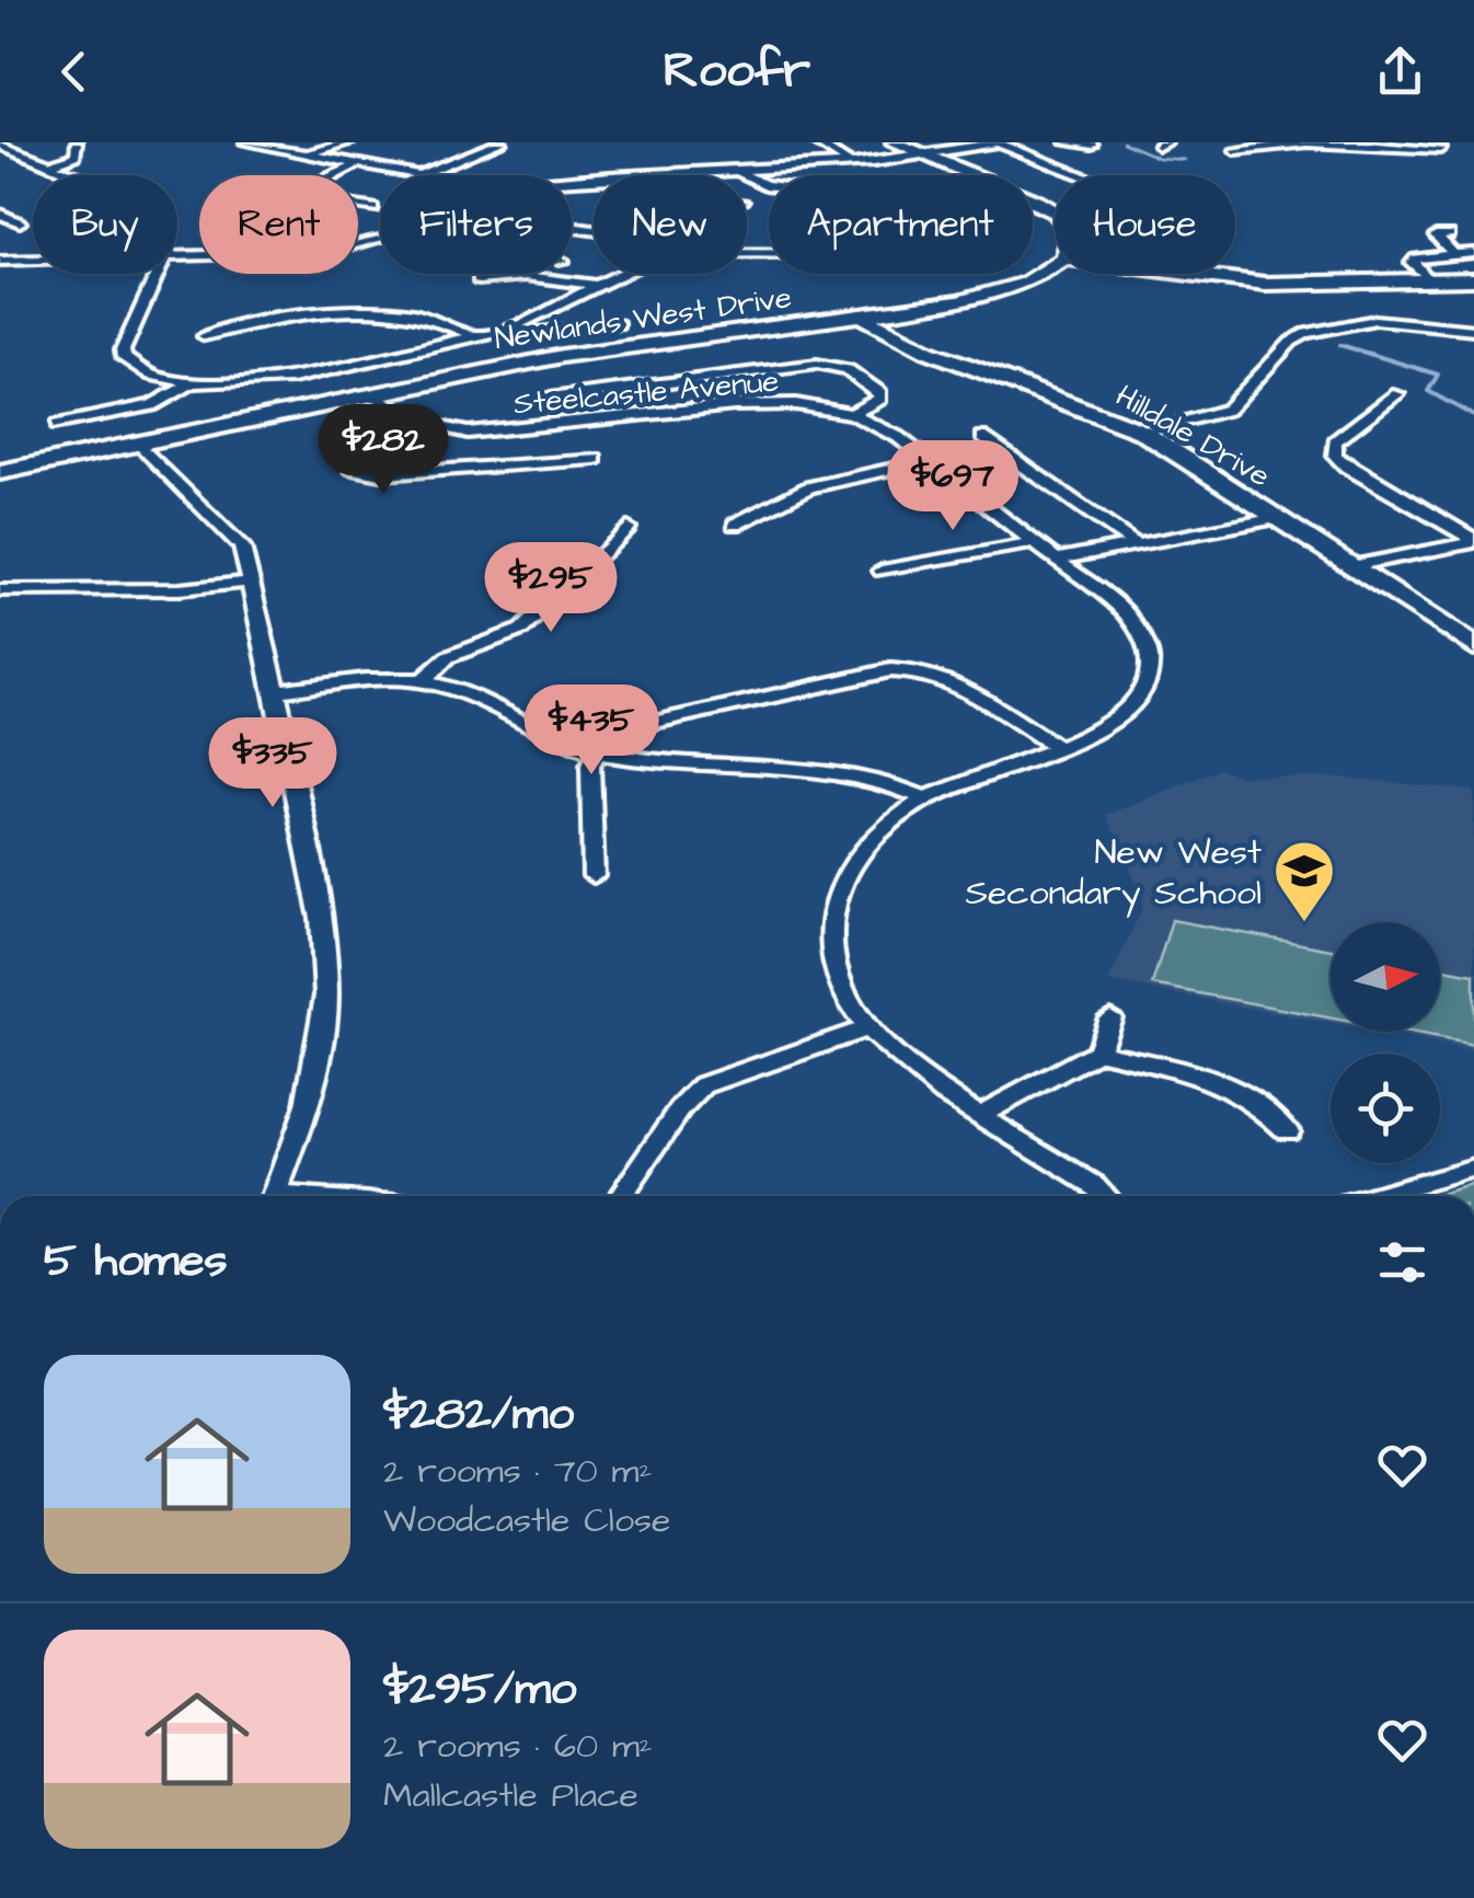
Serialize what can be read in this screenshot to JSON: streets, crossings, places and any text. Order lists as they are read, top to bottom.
{
  "streets": {
    "street": ["Newlands West Drive", "Steelcastle Avenue", "Hilldale Drive"]
  },
  "crossings": [
    ["Newlands West Drive", "Steelcastle Avenue"],
    ["Newlands West Drive", "Hilldale Drive"]
  ],
  "places": {
    "school or university": ["New West Secondary School"]
  },
  "north": "right",
  "page": {
    "header": "Roofr",
    "chip": [
      "Buy",
      "Rent",
      "Filters",
      "New",
      "Apartment",
      "House"
    ],
    "price": [
      "$282",
      "$697",
      "$295",
      "$435",
      "$335"
    ],
    "heading": "5 homes",
    "list": [
      {
        "name": "$282/mo",
        "note": "2 rooms · 70 m² · Woodcastle Close"
      },
      {
        "name": "$295/mo",
        "note": "2 rooms · 60 m² · Mallcastle Place"
      }
    ]
  }
}
